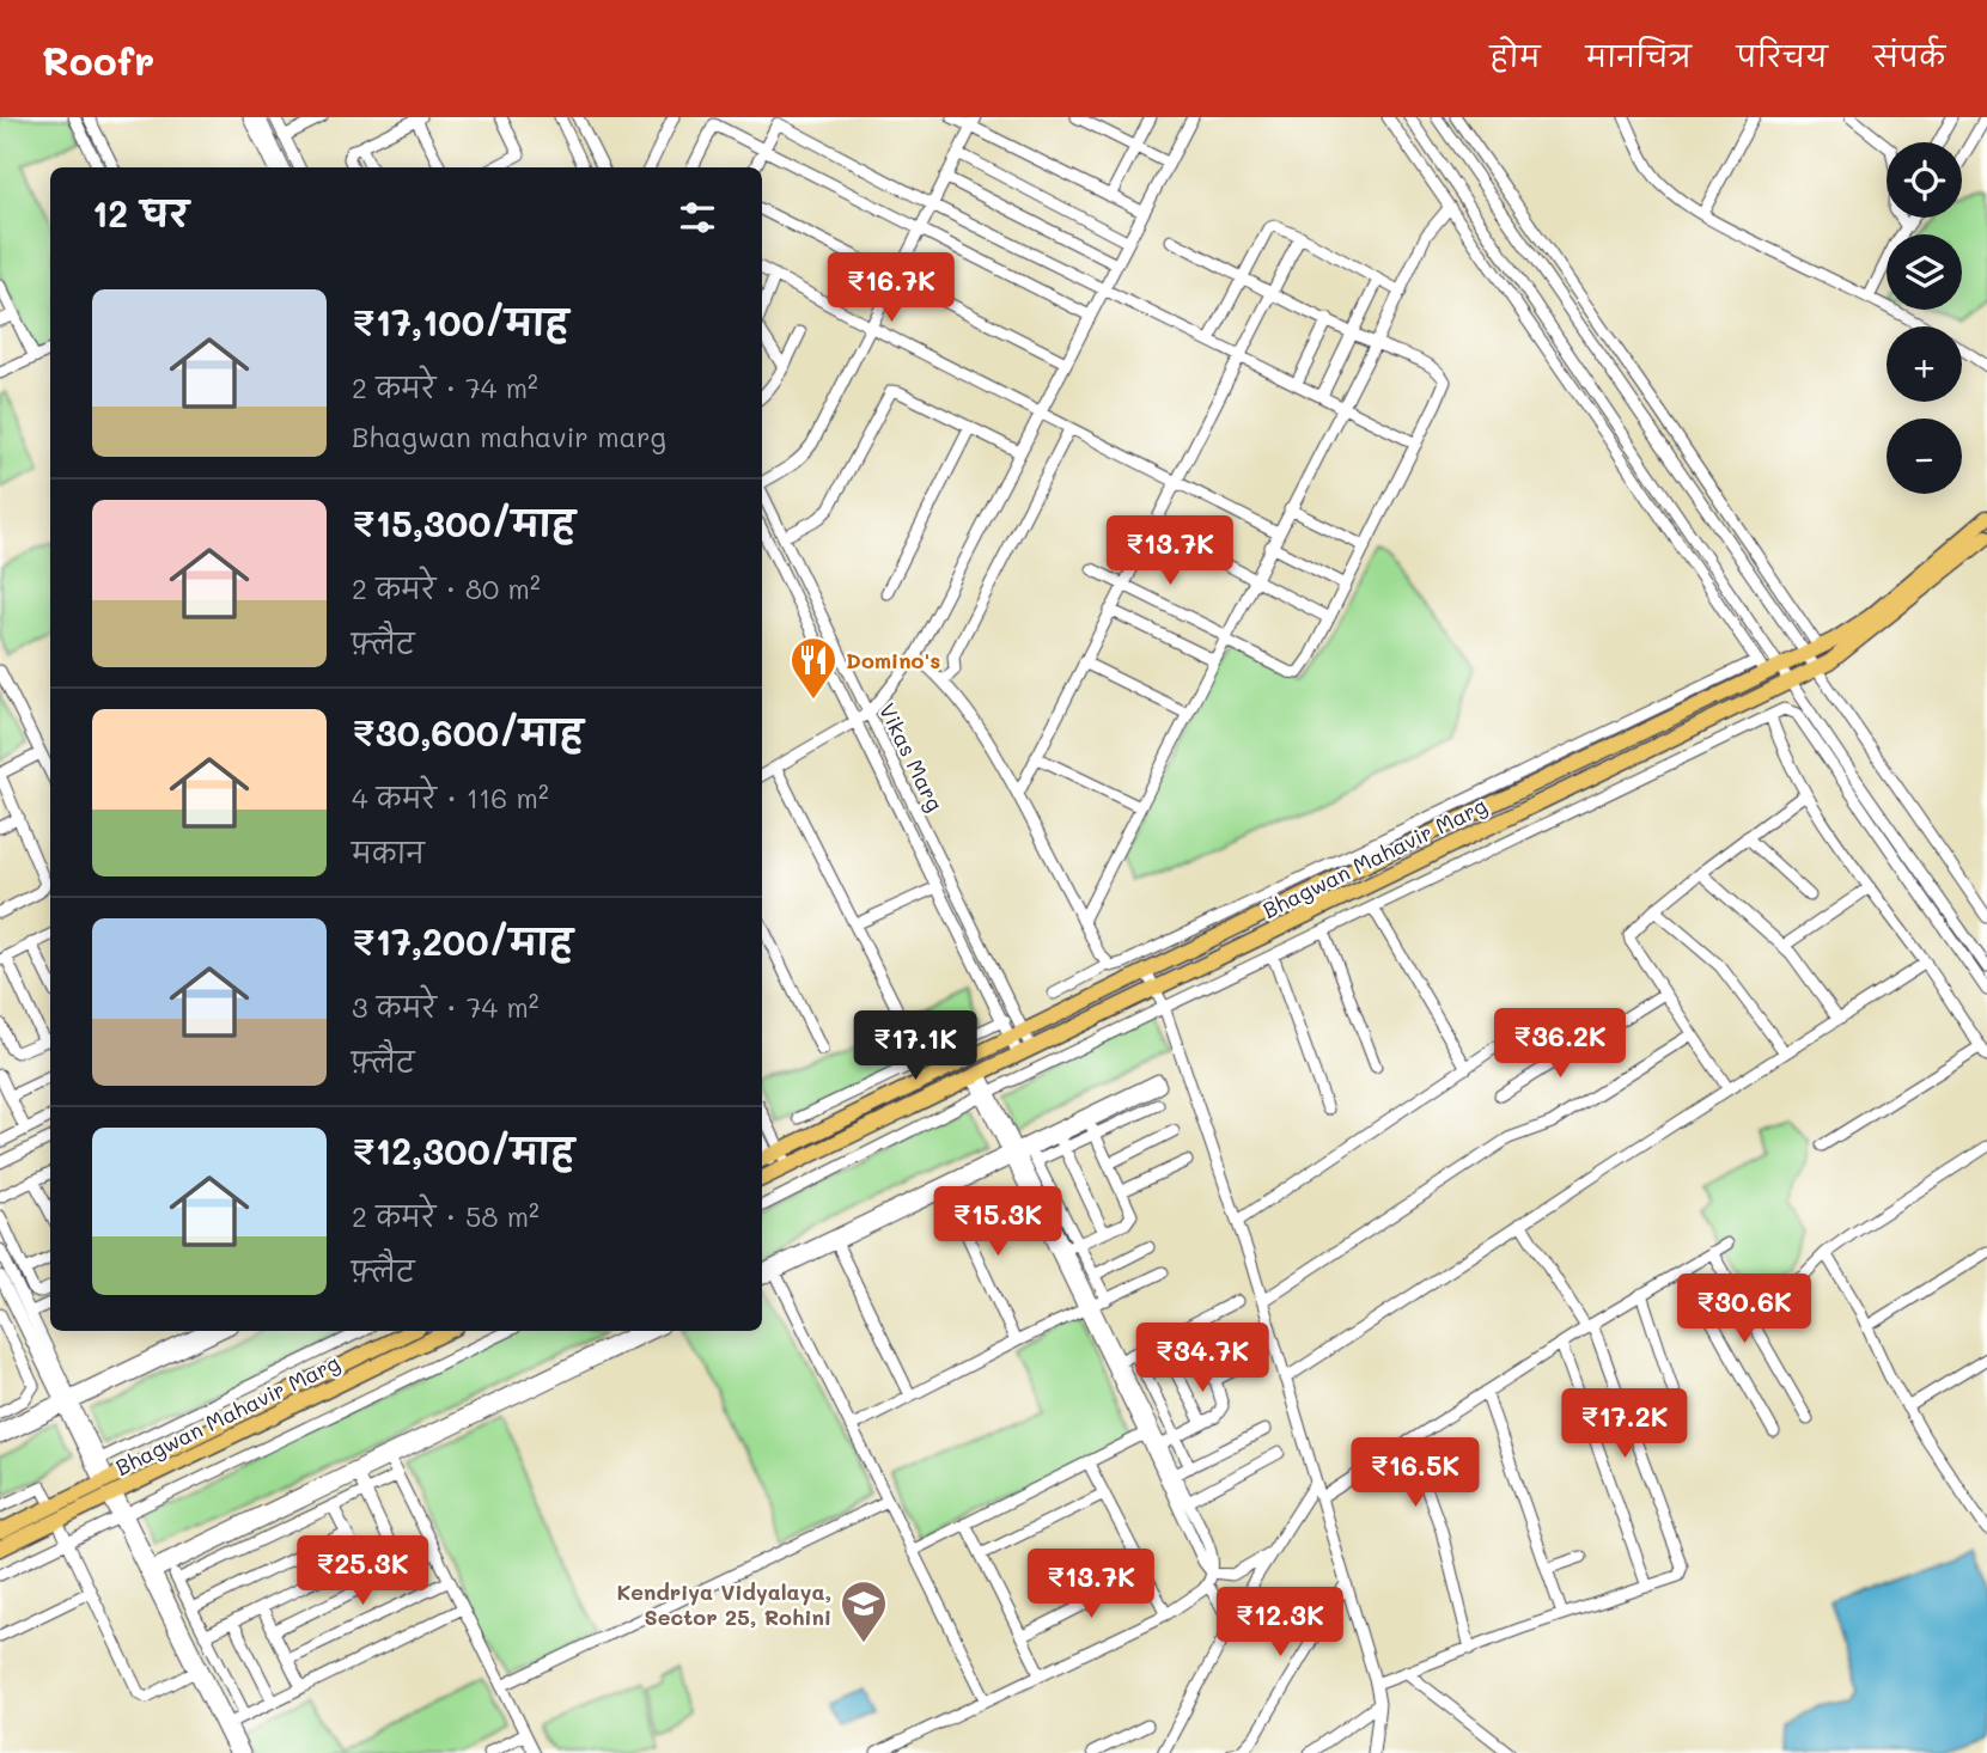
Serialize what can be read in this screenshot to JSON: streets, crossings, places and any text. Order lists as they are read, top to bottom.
{
  "streets": {
    "main road": ["Bhagwan Mahavir Marg"],
    "street": ["Vikas Marg"]
  },
  "crossings": [
    ["Vikas Marg", "Bhagwan Mahavir Marg"]
  ],
  "places": {
    "restaurant": ["Domino's"],
    "school or university": ["Kendriya Vidyalaya, Sector 25, Rohini"]
  },
  "page": {
    "header": "Roofr",
    "nav": [
      "होम",
      "मानचित्र",
      "परिचय",
      "संपर्क"
    ],
    "map_buttons": ["+", "−"],
    "heading": "12 घर",
    "price": [
      "₹16.7K",
      "₹13.7K",
      "₹36.2K",
      "₹17.1K",
      "₹15.3K",
      "₹30.6K",
      "₹34.7K",
      "₹17.2K",
      "₹16.5K",
      "₹25.3K",
      "₹13.7K",
      "₹12.3K"
    ],
    "list": [
      {
        "name": "₹17,100/माह",
        "note": "2 कमरे · 74 m² · Bhagwan mahavir marg"
      },
      {
        "name": "₹15,300/माह",
        "note": "2 कमरे · 80 m² · फ़्लैट"
      },
      {
        "name": "₹30,600/माह",
        "note": "4 कमरे · 116 m² · मकान"
      },
      {
        "name": "₹17,200/माह",
        "note": "3 कमरे · 74 m² · फ़्लैट"
      },
      {
        "name": "₹12,300/माह",
        "note": "2 कमरे · 58 m² · फ़्लैट"
      }
    ]
  }
}
